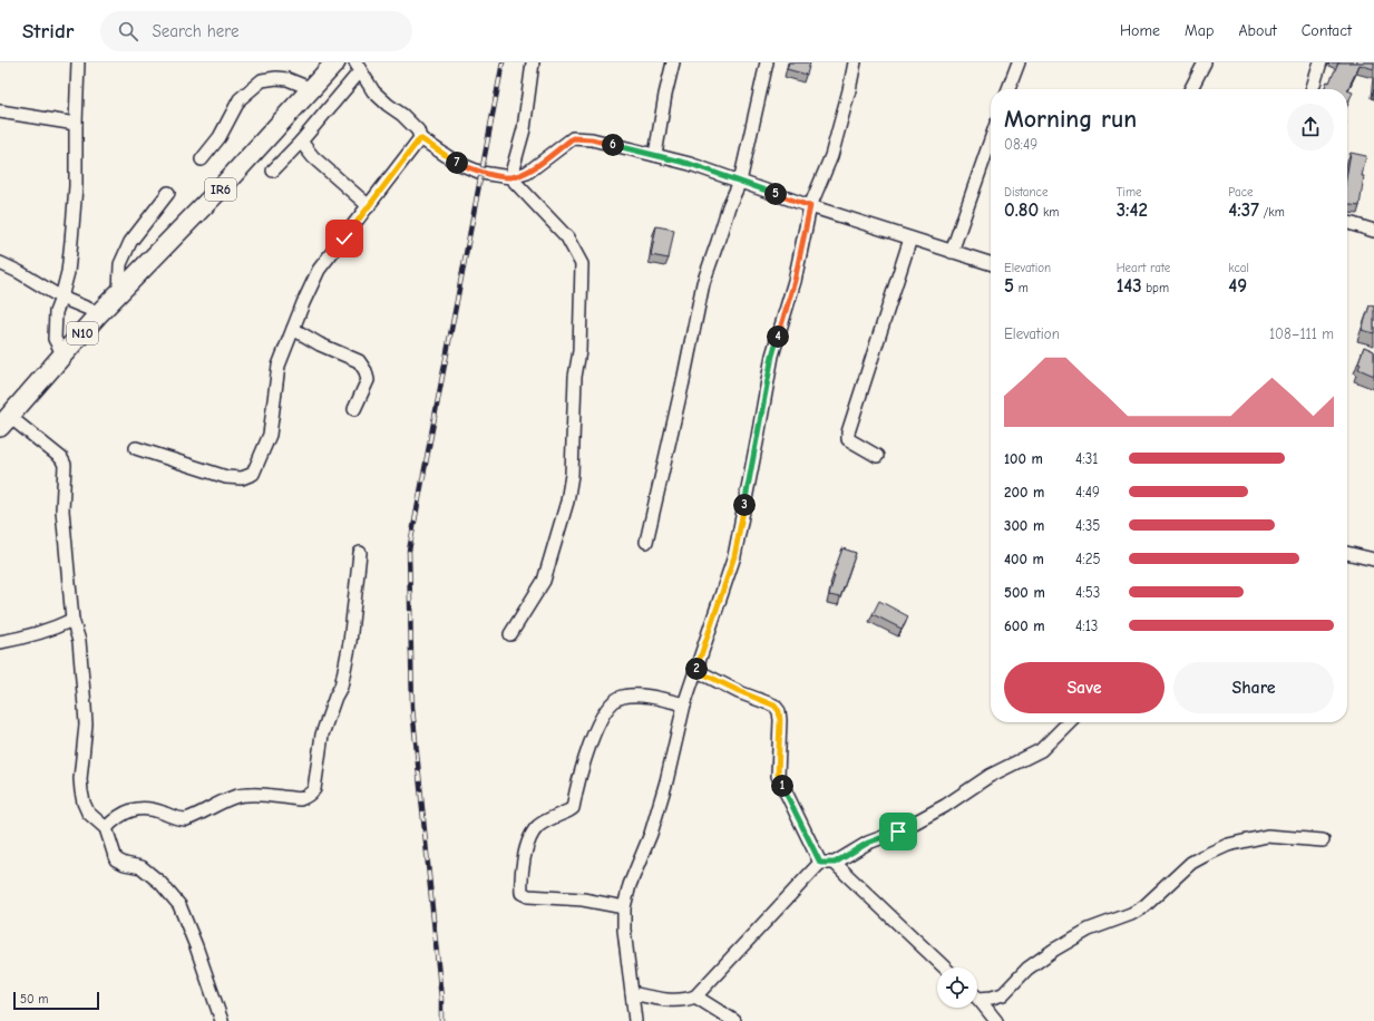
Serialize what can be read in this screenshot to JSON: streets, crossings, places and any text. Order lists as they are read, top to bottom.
{
  "streets": {
    "main road": ["IR6", "N10"]
  },
  "crossings": [
    ["IR6", "N10"]
  ],
  "scale_bar": "50 m",
  "page": {
    "header": "Stridr",
    "search": "Search here",
    "nav": [
      "Home",
      "Map",
      "About",
      "Contact"
    ],
    "heading": ["Morning run", "08:49"],
    "pins": [
      "6",
      "7",
      "5",
      "4",
      "3",
      "2",
      "1"
    ],
    "stats": [
      ["Distance", "0.80 km"],
      ["Time", "3:42"],
      ["Pace", "4:37 /km"],
      ["Elevation", "5 m"],
      ["Heart rate", "143 bpm"],
      ["kcal", "49"]
    ],
    "chart": ["Elevation", "108–111 m"],
    "list": [
      {
        "name": "100 m",
        "note": "4:31"
      },
      {
        "name": "200 m",
        "note": "4:49"
      },
      {
        "name": "300 m",
        "note": "4:35"
      },
      {
        "name": "400 m",
        "note": "4:25"
      },
      {
        "name": "500 m",
        "note": "4:53"
      },
      {
        "name": "600 m",
        "note": "4:13"
      }
    ],
    "buttons": ["Save", "Share"],
    "scale": "50 m"
  }
}
